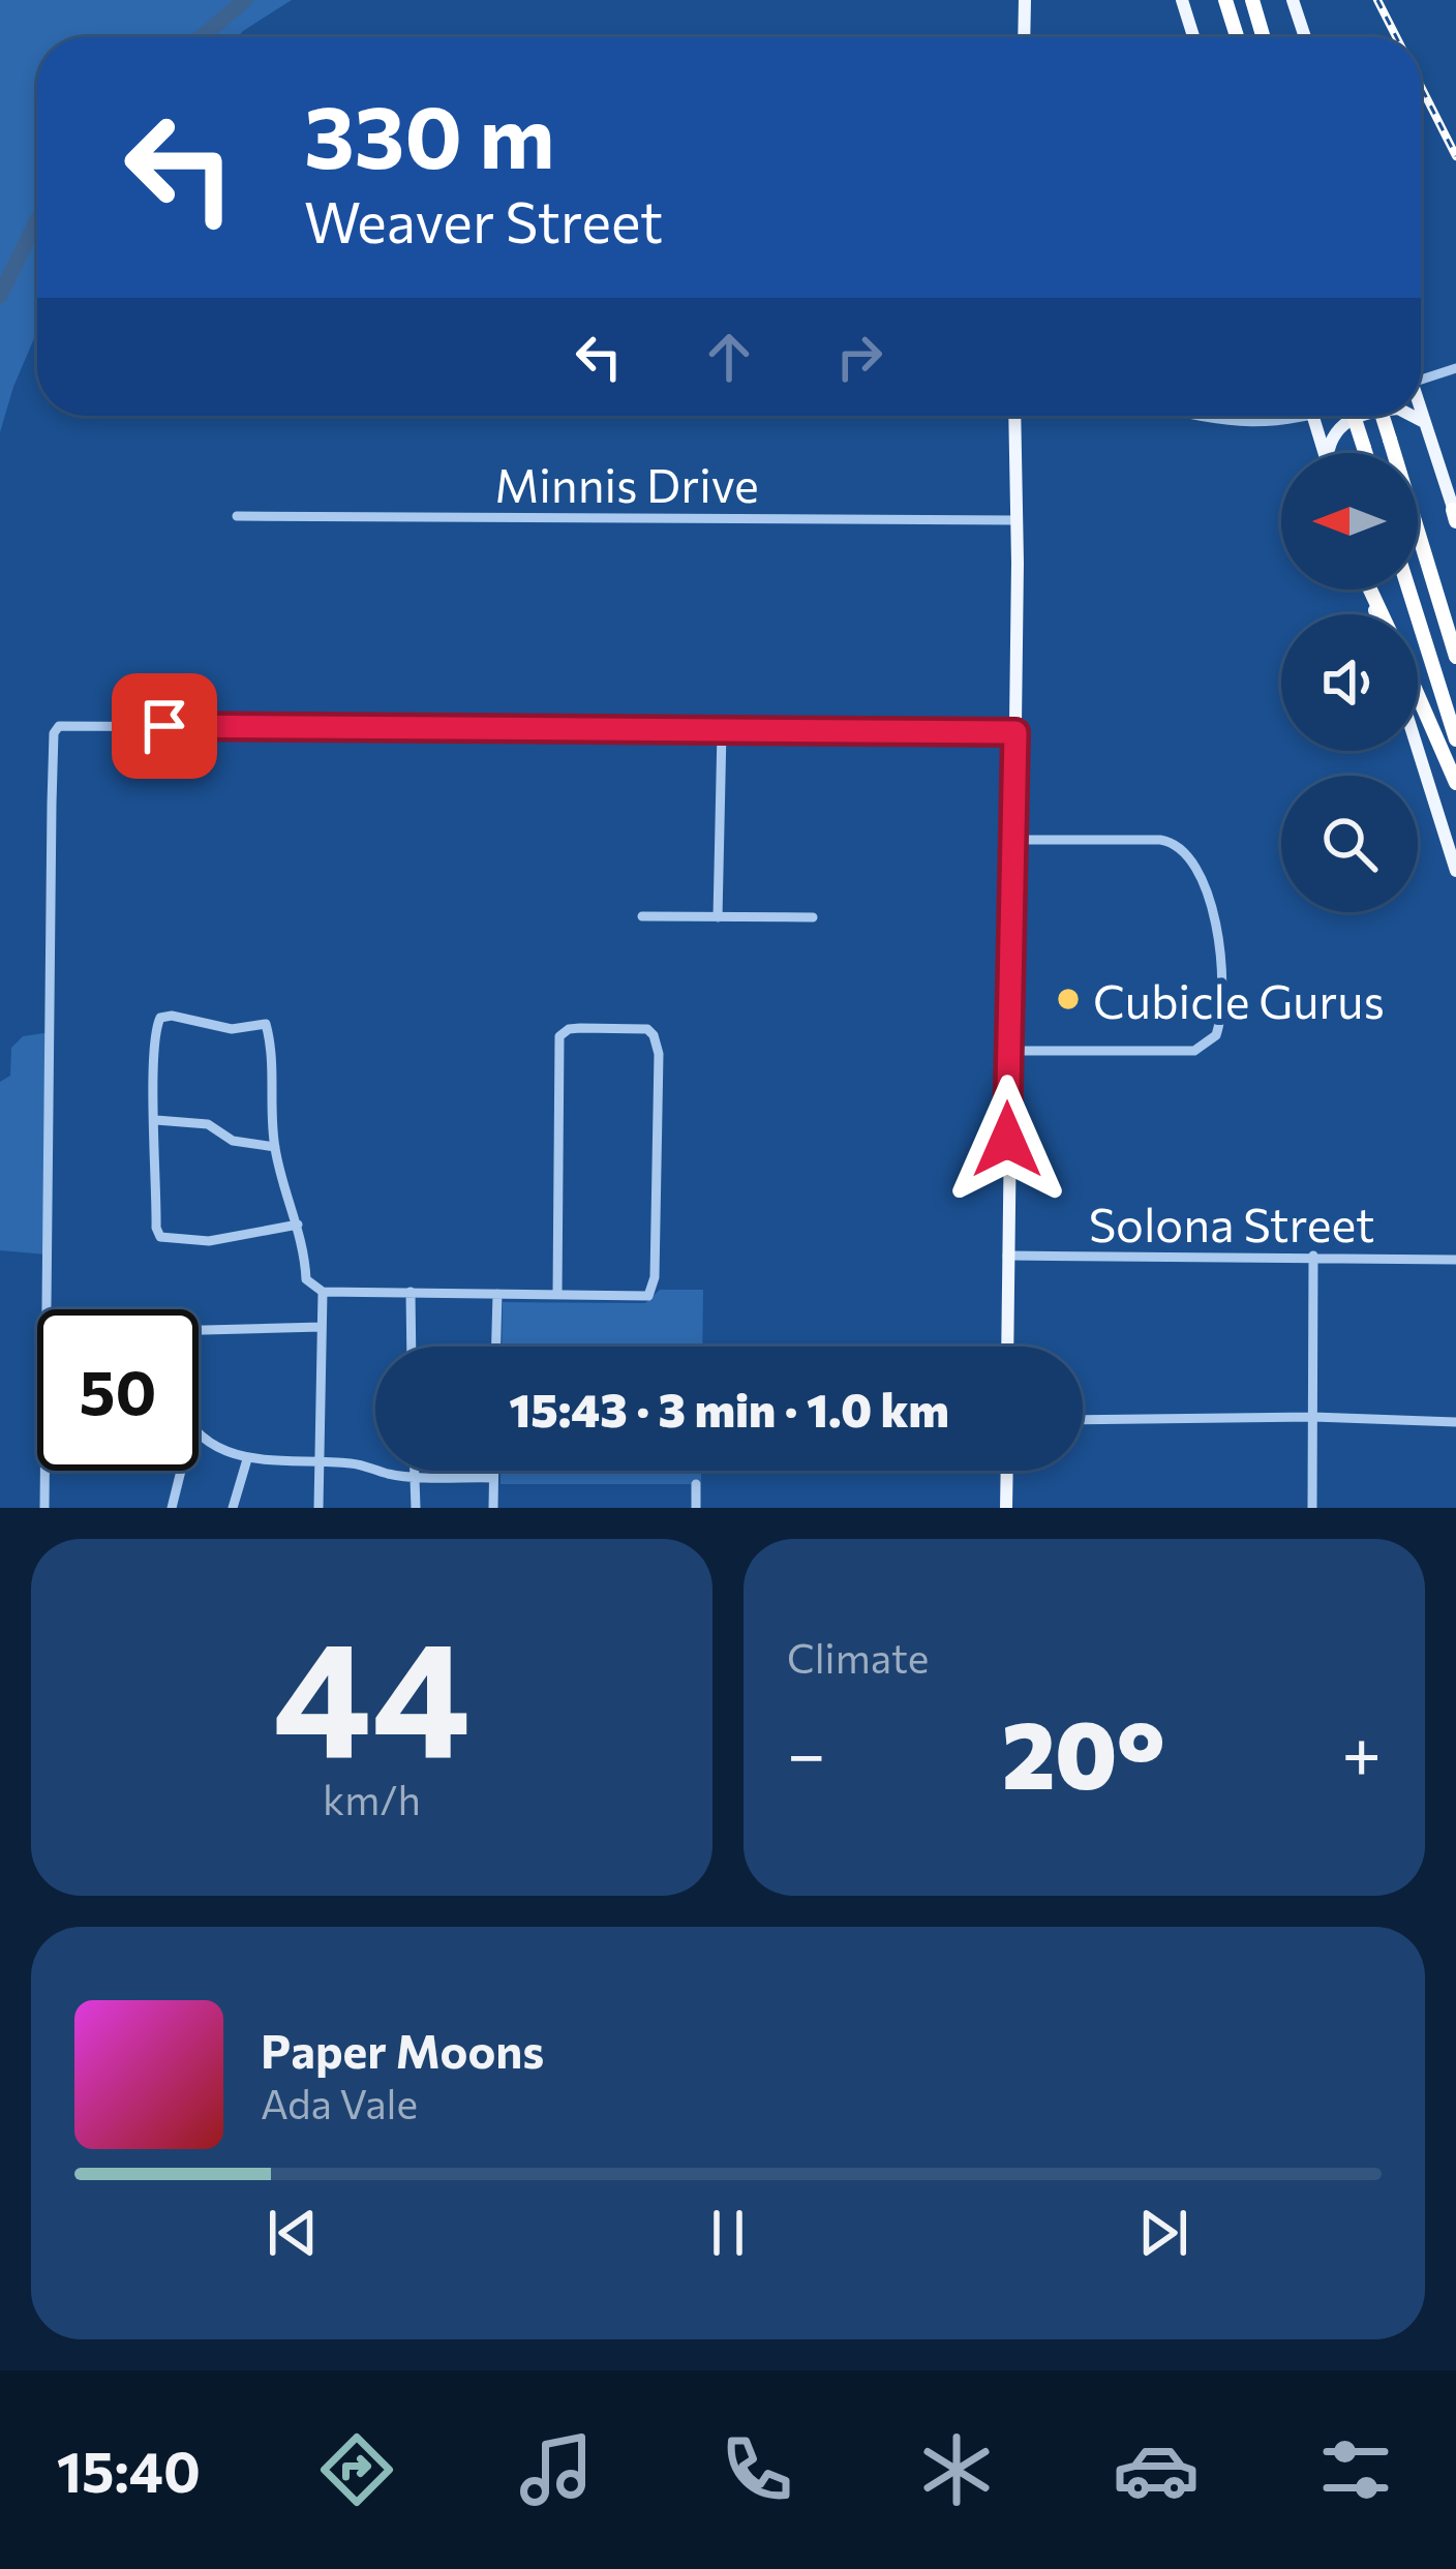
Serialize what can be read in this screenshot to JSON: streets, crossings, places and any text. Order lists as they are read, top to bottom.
{
  "streets": {
    "street": ["Minnis Drive", "Solona Street"]
  },
  "places": ["Cubicle Gurus"],
  "north": "left",
  "page": {
    "turn": ["330 m", "Weaver Street"],
    "limit": "50",
    "trip": "15:43 · 3 min · 1.0 km",
    "tile": [
      ["44", "km/h"],
      "Climate"
    ],
    "heat": ["−", "20°", "+"],
    "song": ["Paper Moons", "Ada Vale"],
    "tabs": "15:40"
  }
}
